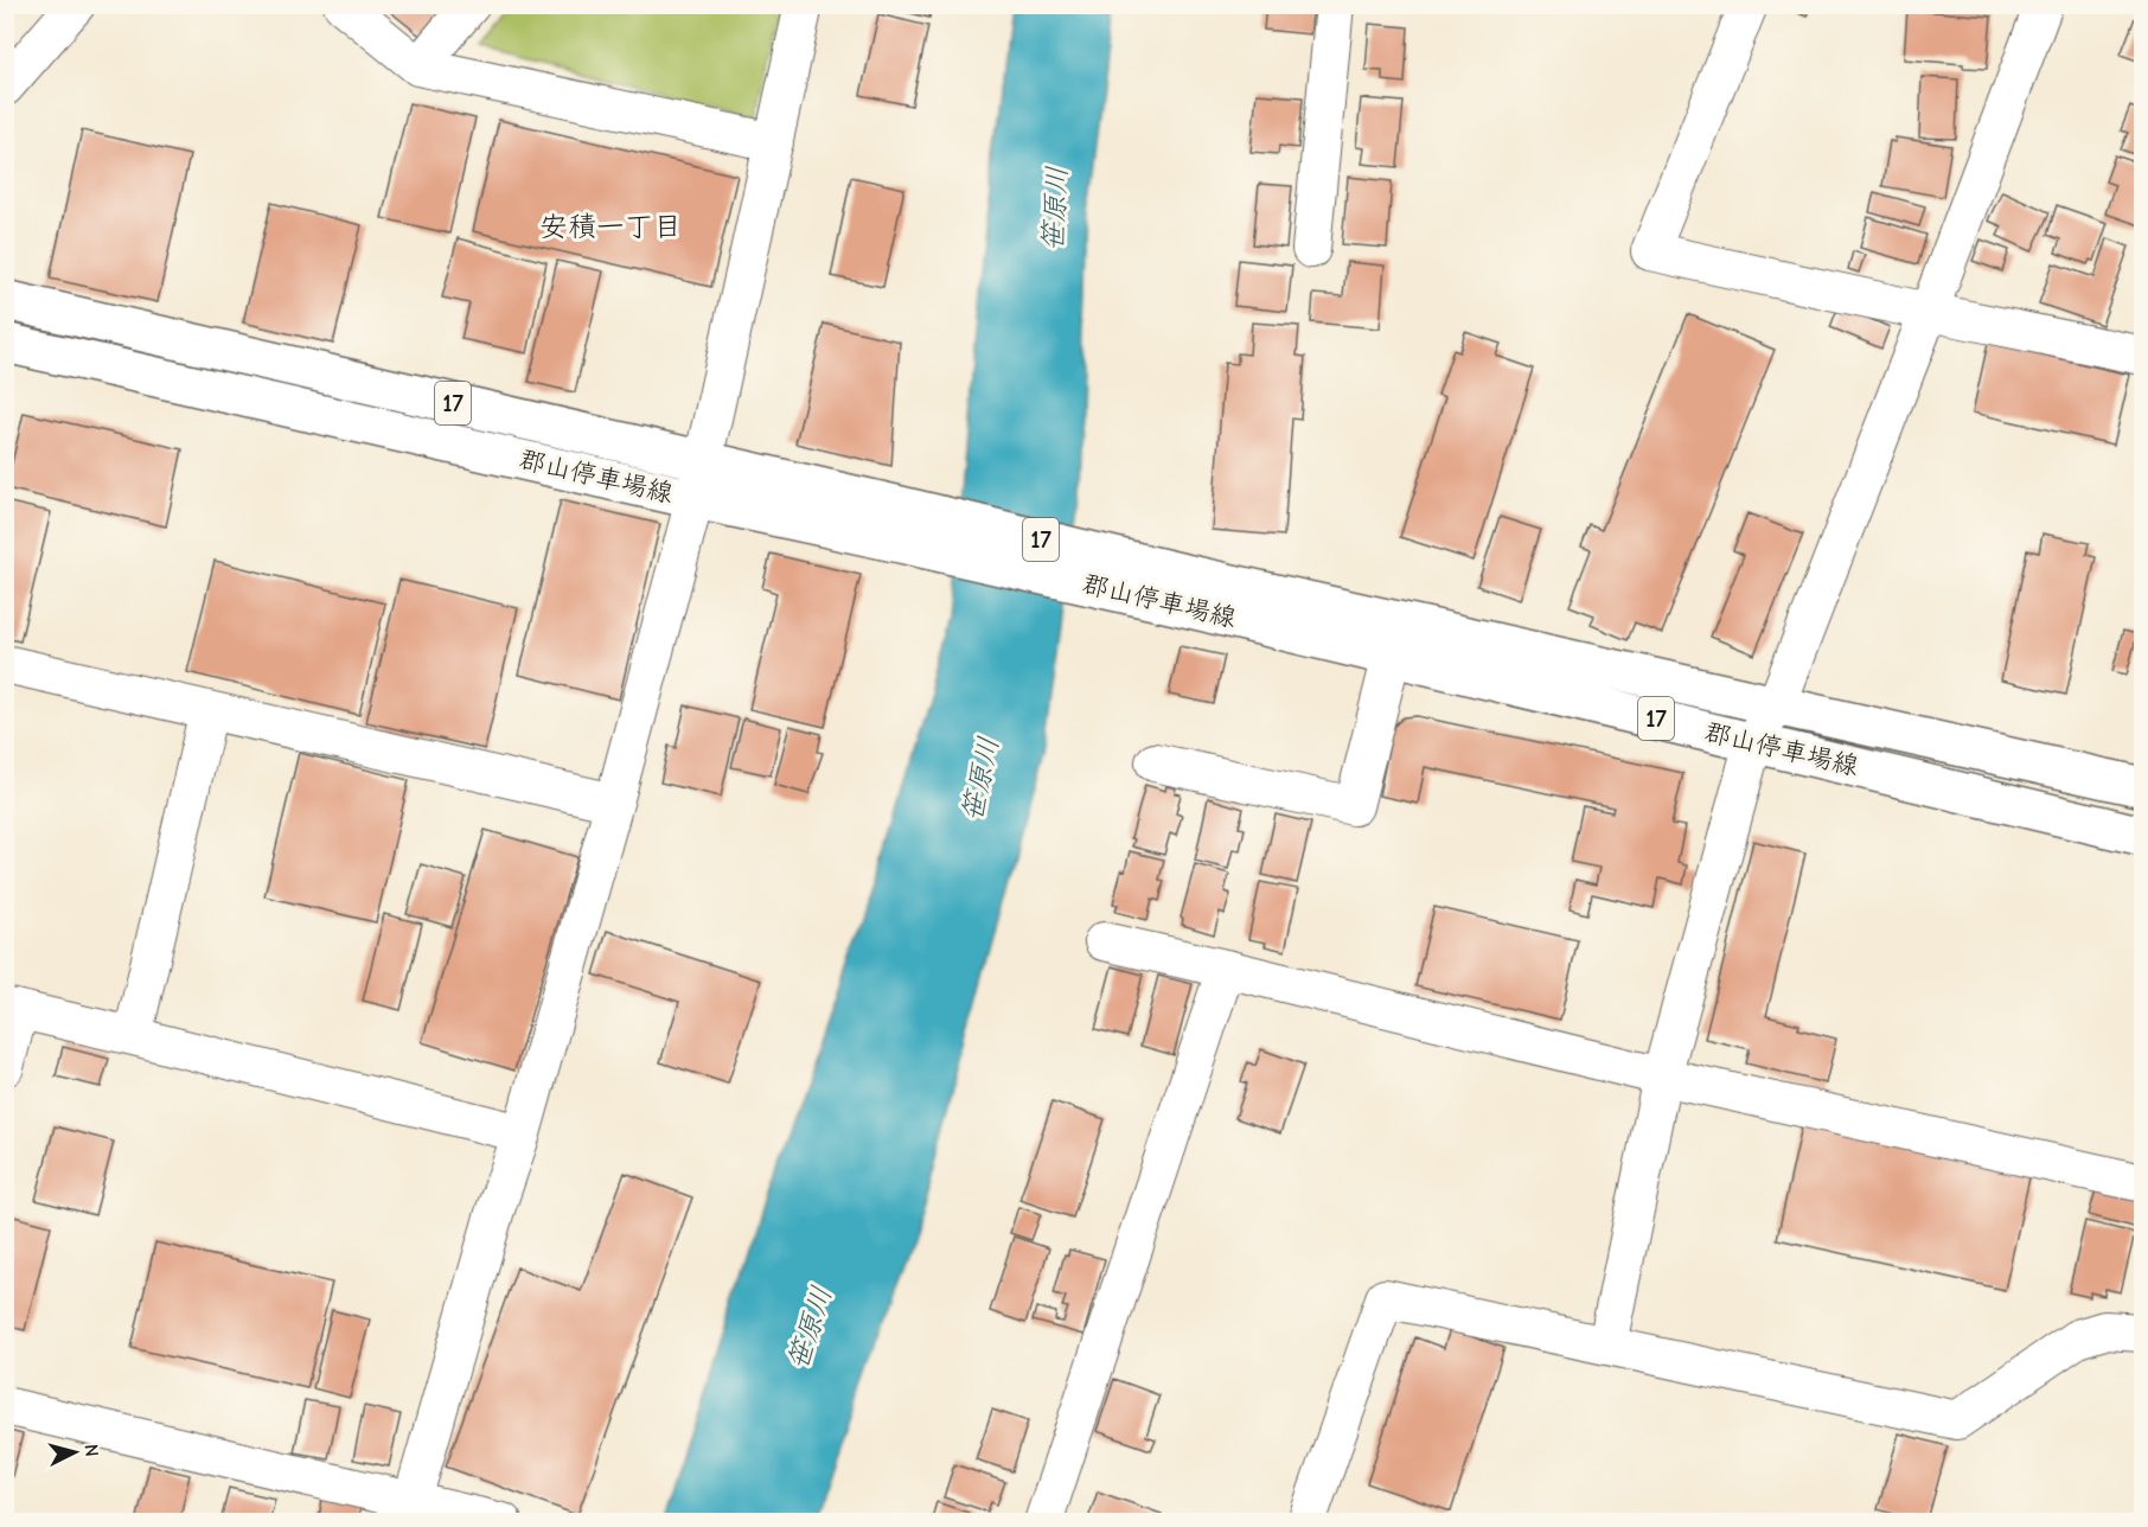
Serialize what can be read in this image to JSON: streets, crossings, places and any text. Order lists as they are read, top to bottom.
{
  "streets": {
    "main road": ["17", "郡山停車場線"]
  },
  "districts": ["安積一丁目"],
  "water": ["笹原川"],
  "north": "right"
}
